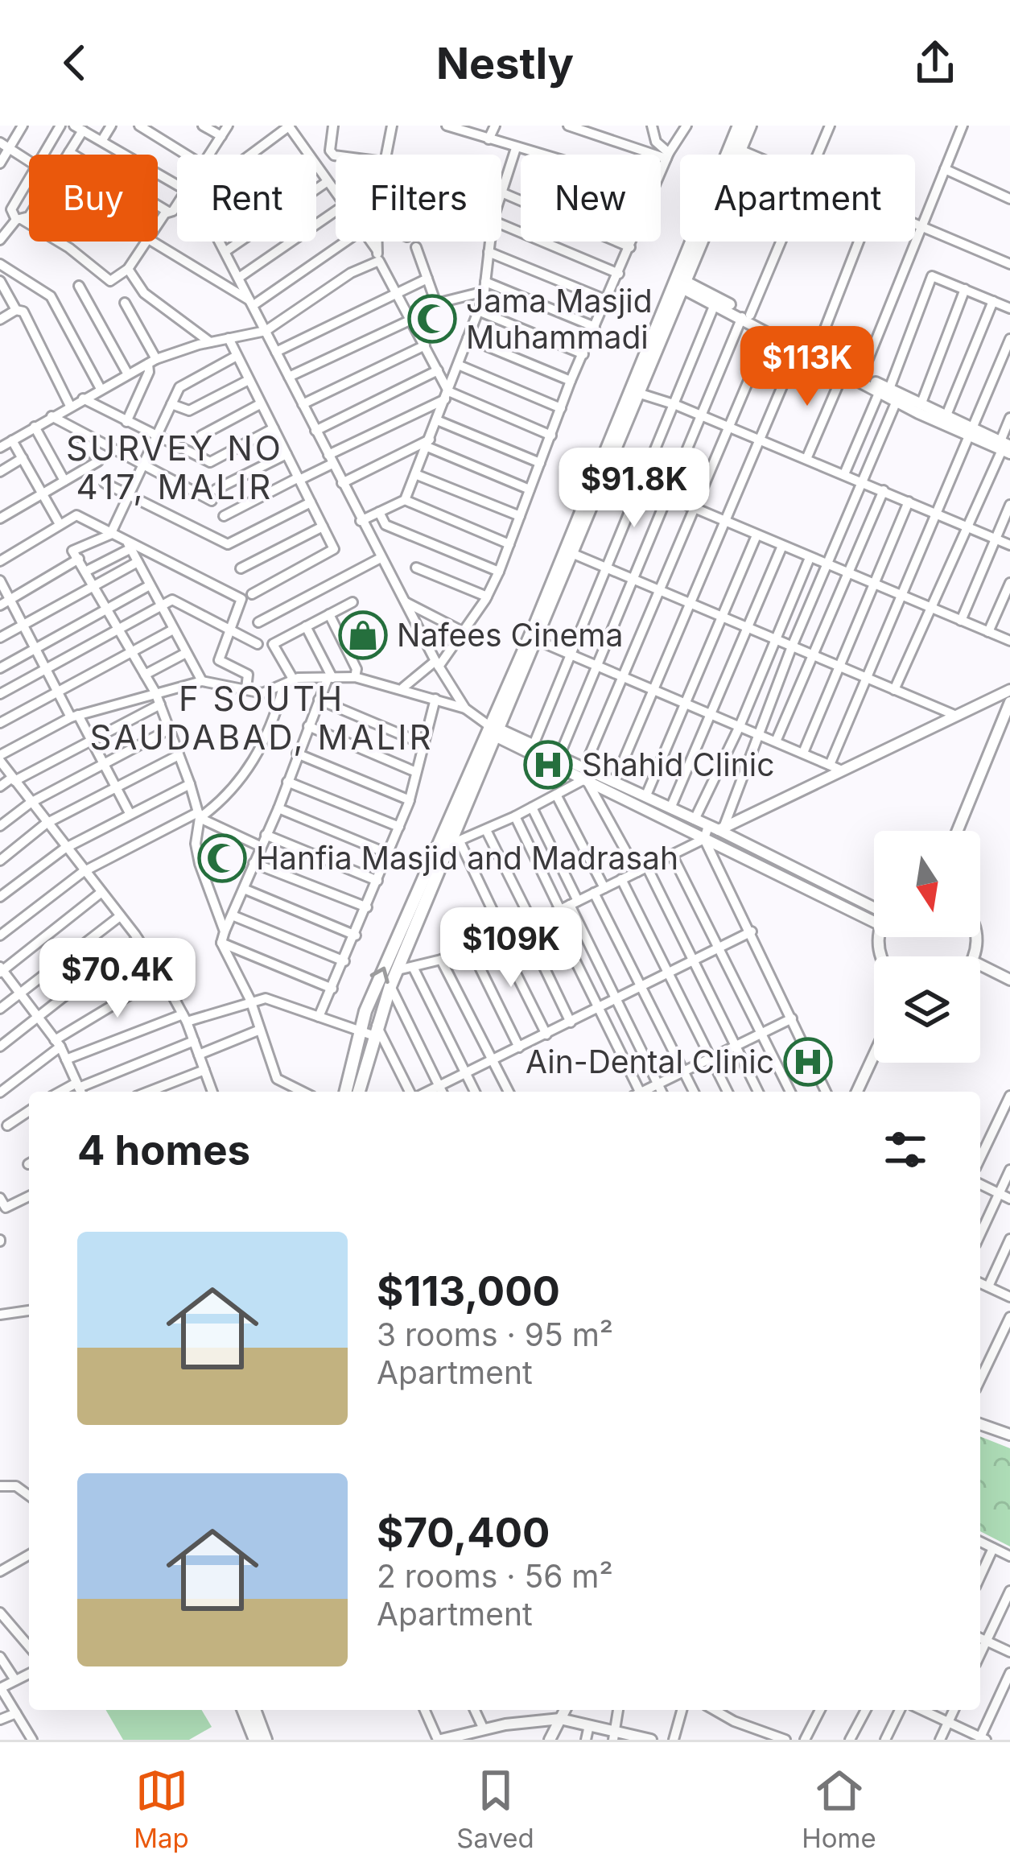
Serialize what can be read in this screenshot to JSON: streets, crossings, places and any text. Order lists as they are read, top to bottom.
{
  "districts": ["SURVEY NO 417, MALIR", "F SOUTH SAUDABAD, MALIR"],
  "places": {
    "mosque": ["Jama Masjid Muhammadi", "Hanfia Masjid and Madrasah"],
    "shop": ["Nafees Cinema"],
    "hospital": ["Shahid Clinic", "Ain-Dental Clinic"]
  },
  "north": "bottom",
  "page": {
    "header": "Nestly",
    "chip": [
      "Buy",
      "Rent",
      "Filters",
      "New",
      "Apartment"
    ],
    "price": [
      "$113K",
      "$91.8K",
      "$109K",
      "$70.4K"
    ],
    "heading": "4 homes",
    "list": [
      {
        "name": "$113,000",
        "note": "3 rooms · 95 m² · Apartment"
      },
      {
        "name": "$70,400",
        "note": "2 rooms · 56 m² · Apartment"
      }
    ],
    "tabs": ["Map", "Saved", "Home"]
  }
}
